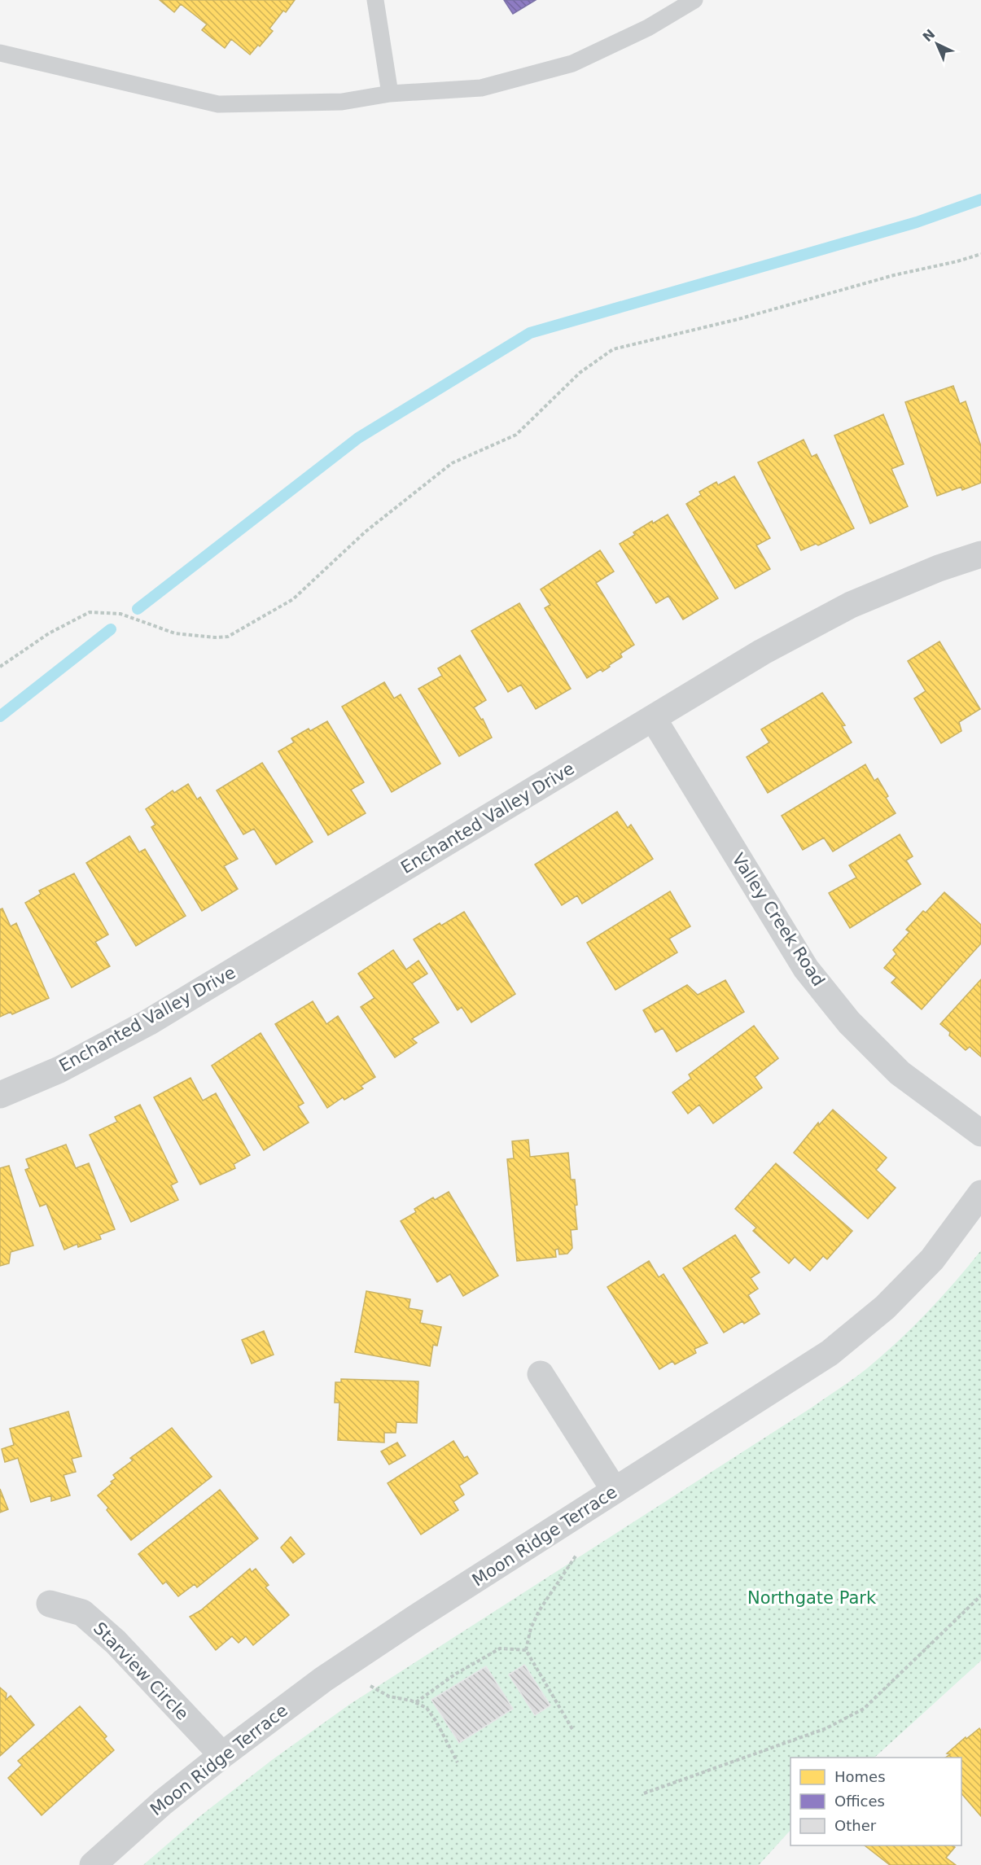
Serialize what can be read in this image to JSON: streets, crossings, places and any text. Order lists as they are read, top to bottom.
{
  "streets": {
    "street": [
      "Enchanted Valley Drive",
      "Valley Creek Road",
      "Moon Ridge Terrace",
      "Starview Circle"
    ]
  },
  "crossings": [
    ["Enchanted Valley Drive", "Valley Creek Road"],
    ["Moon Ridge Terrace", "Starview Circle"]
  ],
  "parks": ["Northgate Park"],
  "legend": ["Homes", "Offices", "Other"],
  "north": "top left"
}
